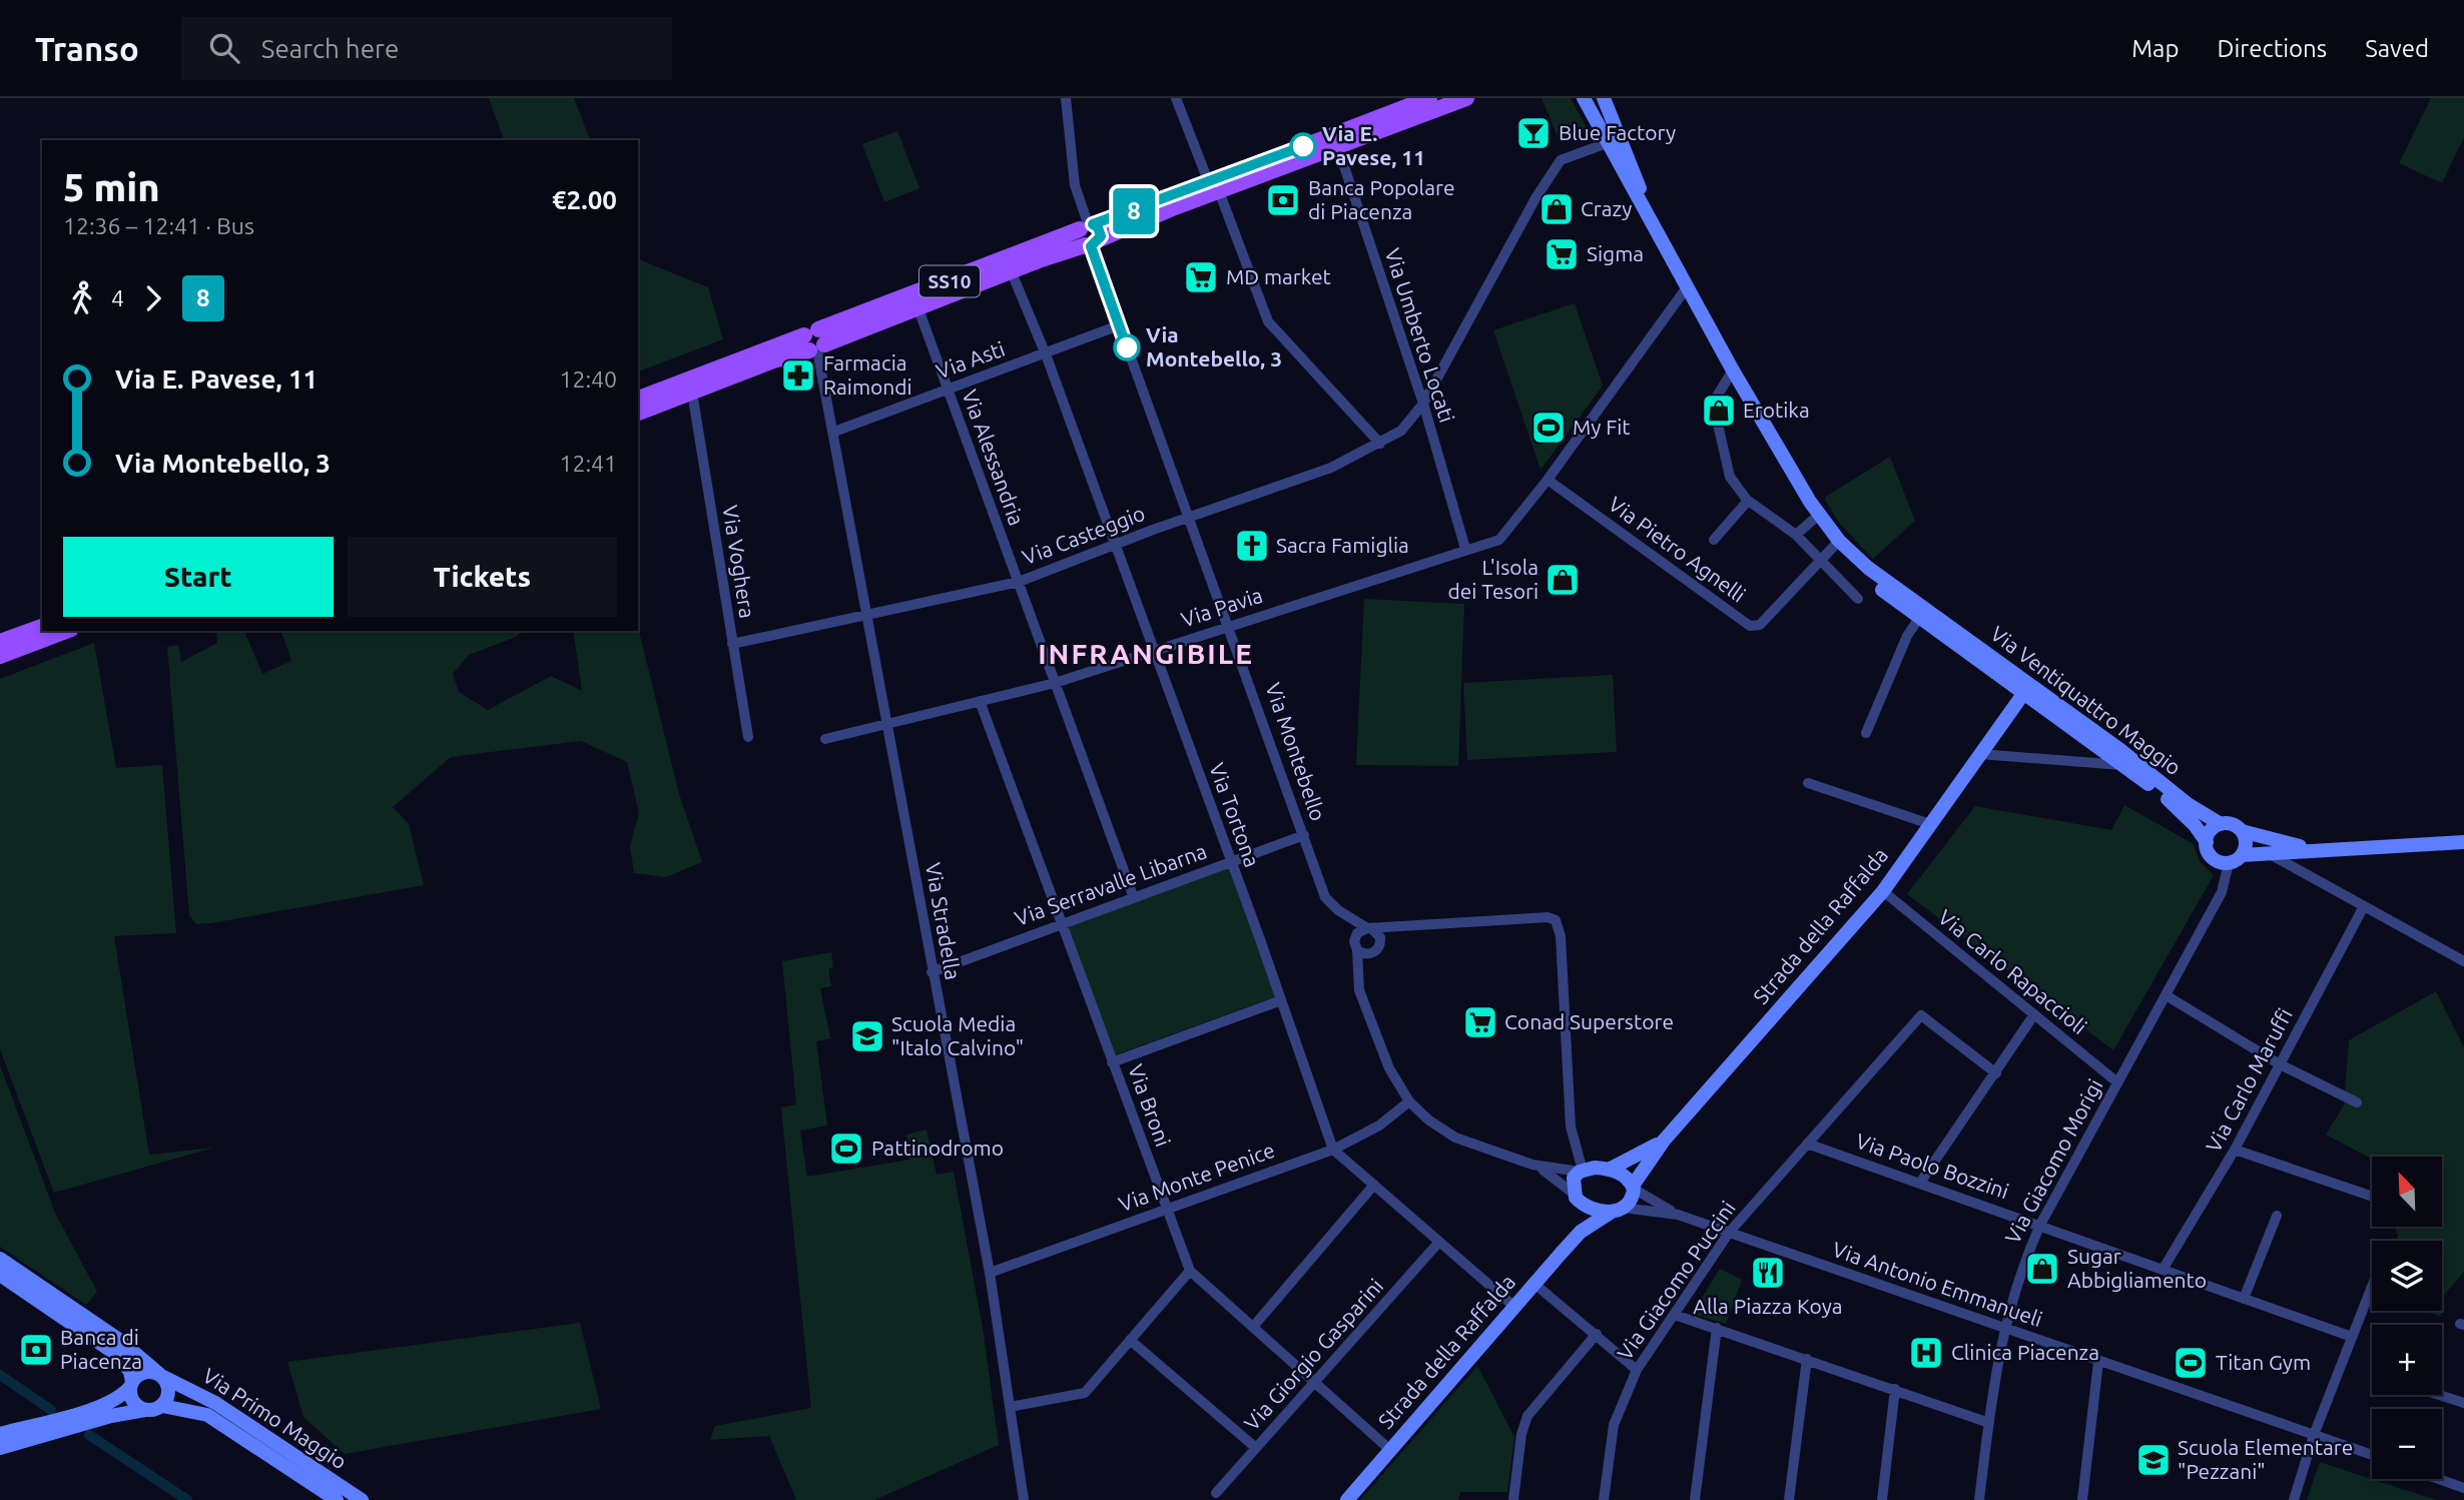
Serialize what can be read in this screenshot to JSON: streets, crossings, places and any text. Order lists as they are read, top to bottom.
{
  "streets": {
    "main road": [
      "SS10",
      "Via Ventiquattro Maggio",
      "Strada della Raffalda",
      "Via Primo Maggio"
    ],
    "street": [
      "Via Umberto Locati",
      "Via Asti",
      "Via Alessandria",
      "Via Casteggio",
      "Via Pietro Agnelli",
      "Via Voghera",
      "Via Pavia",
      "Via Montebello",
      "Via Tortona",
      "Via Serravalle Libarna",
      "Via Stradella",
      "Via Carlo Rapaccioli",
      "Via Carlo Maruffi",
      "Via Broni",
      "Via Giacomo Morigi",
      "Via Paolo Bozzini",
      "Via Monte Penice",
      "Via Giacomo Puccini",
      "Via Antonio Emmanueli",
      "Via Giorgio Gasparini"
    ]
  },
  "crossings": [
    ["SS10", "Via Umberto Locati"],
    ["SS10", "Via Alessandria"],
    ["SS10", "Via Voghera"],
    ["SS10", "Via Montebello"],
    ["SS10", "Via Tortona"],
    ["SS10", "Via Stradella"],
    ["Via Umberto Locati", "Via Casteggio"],
    ["Via Umberto Locati", "Via Pavia"],
    ["Via Asti", "Via Alessandria"],
    ["Via Asti", "Via Montebello"],
    ["Via Asti", "Via Tortona"],
    ["Via Asti", "Via Stradella"],
    ["Via Alessandria", "Via Casteggio"],
    ["Via Alessandria", "Via Pavia"],
    ["Via Alessandria", "Via Serravalle Libarna"],
    ["Via Casteggio", "Via Voghera"],
    ["Via Casteggio", "Via Ventiquattro Maggio"],
    ["Via Casteggio", "Via Montebello"],
    ["Via Casteggio", "Via Tortona"],
    ["Via Casteggio", "Via Stradella"],
    ["Via Pietro Agnelli", "Via Pavia"],
    ["Via Pietro Agnelli", "Via Ventiquattro Maggio"],
    ["Via Pavia", "Via Ventiquattro Maggio"],
    ["Via Pavia", "Via Montebello"],
    ["Via Pavia", "Via Tortona"],
    ["Via Pavia", "Via Stradella"],
    ["Via Pavia", "Via Broni"],
    ["Via Ventiquattro Maggio", "Strada della Raffalda"],
    ["Via Ventiquattro Maggio", "Via Giacomo Morigi"],
    ["Via Montebello", "Via Serravalle Libarna"],
    ["Via Tortona", "Via Serravalle Libarna"],
    ["Via Tortona", "Via Monte Penice"],
    ["Via Serravalle Libarna", "Via Stradella"],
    ["Via Serravalle Libarna", "Via Broni"],
    ["Via Stradella", "Via Monte Penice"],
    ["Strada della Raffalda", "Via Carlo Rapaccioli"],
    ["Strada della Raffalda", "Via Broni"],
    ["Strada della Raffalda", "Via Antonio Emmanueli"],
    ["Via Carlo Rapaccioli", "Via Giacomo Morigi"],
    ["Via Carlo Maruffi", "Via Paolo Bozzini"],
    ["Via Broni", "Via Monte Penice"],
    ["Via Broni", "Via Giorgio Gasparini"],
    ["Via Giacomo Morigi", "Via Paolo Bozzini"],
    ["Via Giacomo Morigi", "Via Antonio Emmanueli"],
    ["Via Paolo Bozzini", "Via Giacomo Puccini"],
    ["Via Giacomo Puccini", "Via Antonio Emmanueli"]
  ],
  "districts": ["INFRANGIBILE"],
  "places": {
    "bar": ["Blue Factory"],
    "other": ["Via E. Pavese, 11", "Via Montebello, 3"],
    "bank": ["Banca Popolare di Piacenza", "Banca di Piacenza"],
    "shop": [
      "Crazy",
      "Erotika",
      "L'Isola dei Tesori",
      "Sugar Abbigliamento"
    ],
    "supermarket": ["Sigma", "MD market", "Conad Superstore"],
    "pharmacy": ["Farmacia Raimondi"],
    "sports": ["My Fit", "Pattinodromo", "Titan Gym"],
    "church": ["Sacra Famiglia"],
    "school or university": ["Scuola Media \"Italo Calvino\"", "Scuola Elementare \"Pezzani\""],
    "restaurant": ["Alla Piazza Koya"],
    "hospital": ["Clinica Piacenza"]
  },
  "lines": ["bus line 8"],
  "north": "top left",
  "page": {
    "header": "Transo",
    "search": "Search here",
    "nav": ["Map", "Directions", "Saved"],
    "on_map": "8",
    "heading": ["5 min", "12:36 – 12:41 · Bus", "€2.00"],
    "legs": ["4", "8"],
    "list": [
      {
        "name": "Via E. Pavese, 11",
        "value": "12:40"
      },
      {
        "name": "Via Montebello, 3",
        "value": "12:41"
      }
    ],
    "buttons": ["Start", "Tickets"],
    "map_buttons": ["+", "−"]
  }
}
